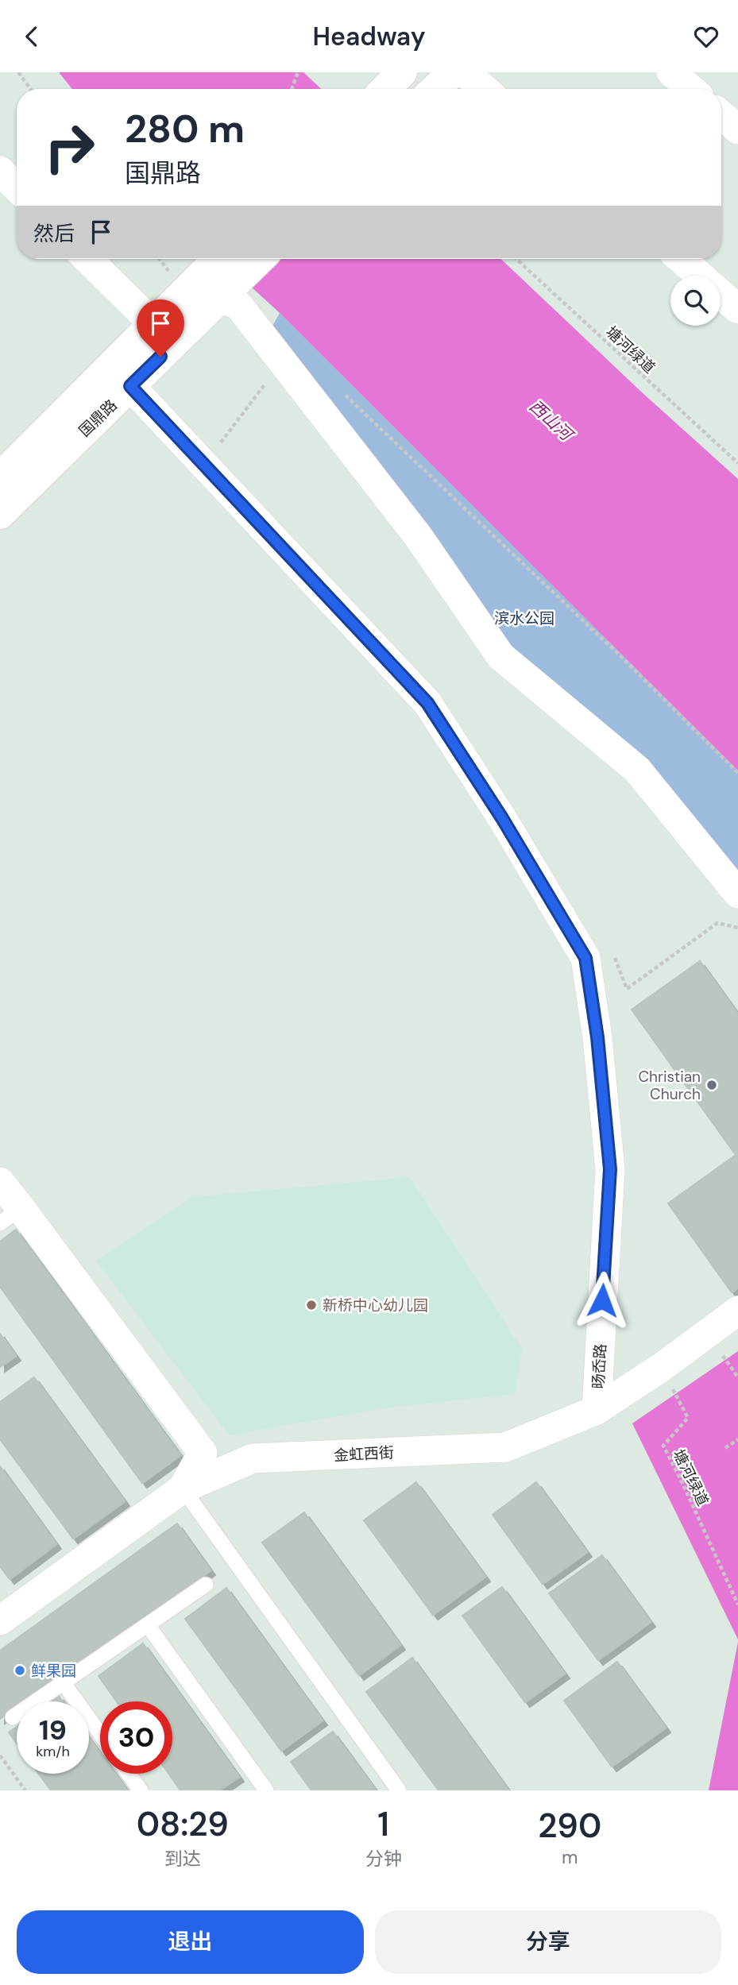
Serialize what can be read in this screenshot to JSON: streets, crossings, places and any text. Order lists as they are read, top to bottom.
{
  "streets": {
    "main road": ["国鼎路"],
    "street": ["旸岙路", "金虹西街"],
    "path": ["塘河绿道"]
  },
  "crossings": [
    ["塘河绿道", "金虹西街"],
    ["国鼎路", "旸岙路"],
    ["旸岙路", "金虹西街"]
  ],
  "water": ["西山河"],
  "parks": ["滨水公园"],
  "places": ["Christian Church", "新桥中心幼儿园", "鲜果园"],
  "page": {
    "header": "Headway",
    "turn": ["280 m", "国鼎路"],
    "then": "然后",
    "speed": "19 km/h",
    "limit": "30",
    "eta": [
      "08:29",
      "到达",
      "1",
      "分钟",
      "290",
      "m"
    ],
    "buttons": ["退出", "分享"]
  }
}
